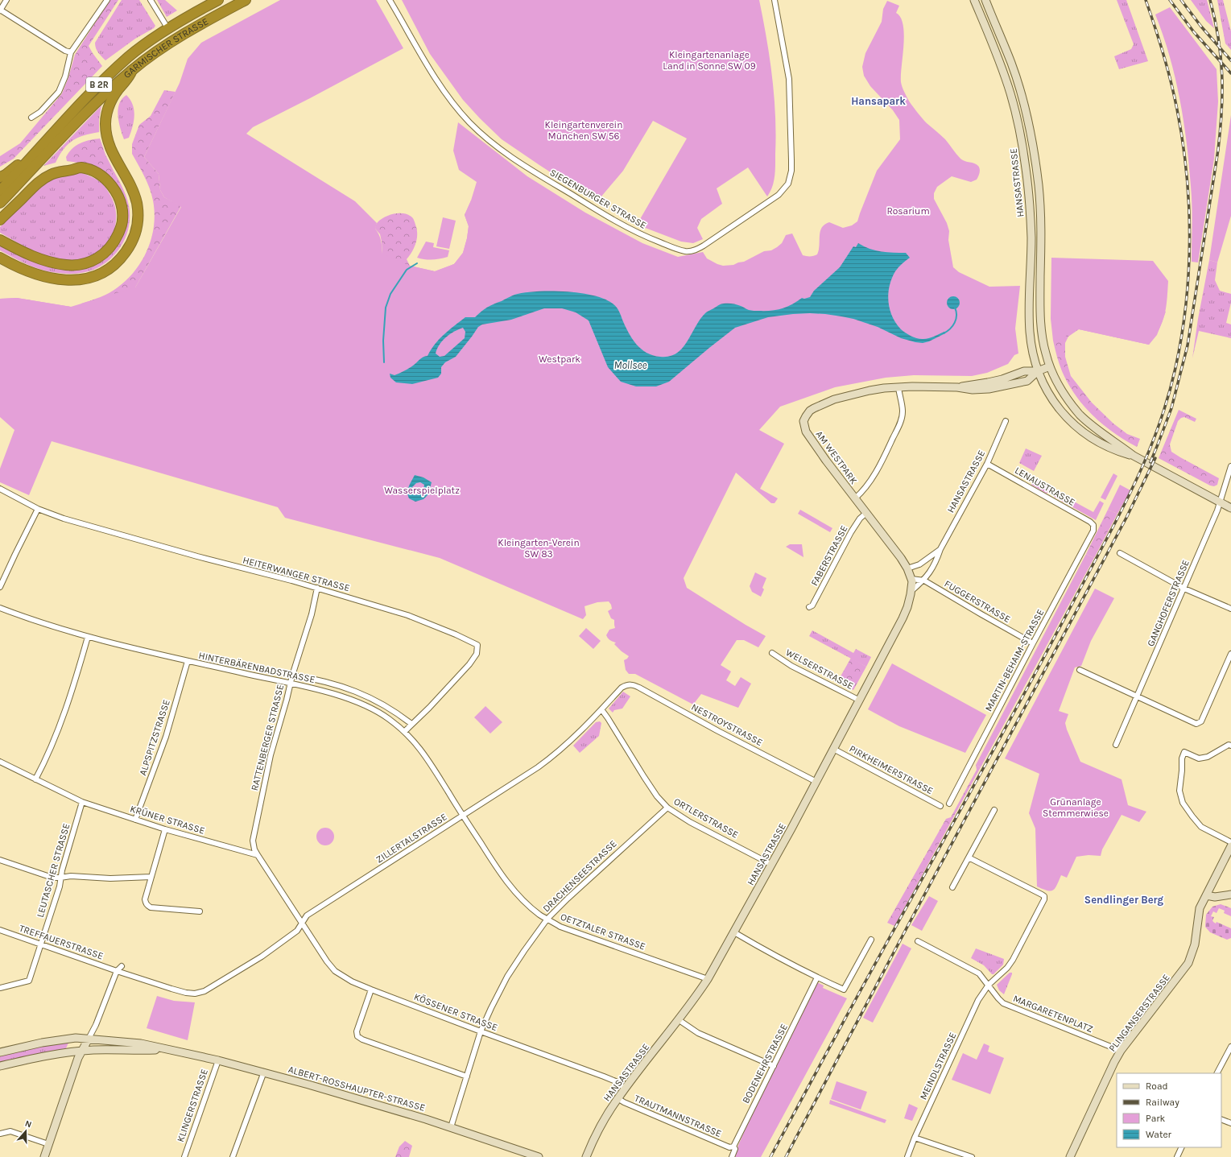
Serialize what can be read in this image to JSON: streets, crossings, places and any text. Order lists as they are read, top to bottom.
{
  "streets": {
    "highway": ["GARMISCHER STRASSE", "B 2R"],
    "main road": [
      "HANSASTRASSE",
      "AM WESTPARK",
      "PLINGANSERSTRASSE",
      "ALBERT-ROSSHAUPTER-STRASSE"
    ],
    "street": [
      "SIEGENBURGER STRASSE",
      "LENAUSTRASSE",
      "FABERSTRASSE",
      "HEITERWANGER STRASSE",
      "FUGGERSTRASSE",
      "GANGHOFERSTRASSE",
      "MARTIN-BEHAIM-STRASSE",
      "HINTERBÄRENBADSTRASSE",
      "WELSERSTRASSE",
      "NESTROYSTRASSE",
      "ALPSPITZSTRASSE",
      "RATTENBERGER STRASSE",
      "PIRKHEIMERSTRASSE",
      "ORTLERSTRASSE",
      "KRÜNER STRASSE",
      "ZILLERTALSTRASSE",
      "LEUTASCHER STRASSE",
      "DRACHENSEESTRASSE",
      "OETZTALER STRASSE",
      "TREFFAUERSTRASSE",
      "KÖSSENER STRASSE",
      "MARGARETENPLATZ",
      "BODENEHRSTRASSE",
      "MEINDLSTRASSE",
      "KLINGERSTRASSE",
      "TRAUTMANNSTRASSE"
    ]
  },
  "crossings": [
    ["HANSASTRASSE", "AM WESTPARK"],
    ["HANSASTRASSE", "LENAUSTRASSE"],
    ["HANSASTRASSE", "FUGGERSTRASSE"],
    ["HANSASTRASSE", "WELSERSTRASSE"],
    ["HANSASTRASSE", "NESTROYSTRASSE"],
    ["HANSASTRASSE", "PIRKHEIMERSTRASSE"],
    ["HANSASTRASSE", "ORTLERSTRASSE"],
    ["HANSASTRASSE", "OETZTALER STRASSE"],
    ["HANSASTRASSE", "KÖSSENER STRASSE"],
    ["HANSASTRASSE", "TRAUTMANNSTRASSE"],
    ["AM WESTPARK", "FABERSTRASSE"],
    ["AM WESTPARK", "FUGGERSTRASSE"],
    ["LENAUSTRASSE", "MARTIN-BEHAIM-STRASSE"],
    ["HEITERWANGER STRASSE", "HINTERBÄRENBADSTRASSE"],
    ["HEITERWANGER STRASSE", "RATTENBERGER STRASSE"],
    ["FUGGERSTRASSE", "MARTIN-BEHAIM-STRASSE"],
    ["HINTERBÄRENBADSTRASSE", "ALPSPITZSTRASSE"],
    ["HINTERBÄRENBADSTRASSE", "RATTENBERGER STRASSE"],
    ["HINTERBÄRENBADSTRASSE", "ZILLERTALSTRASSE"],
    ["HINTERBÄRENBADSTRASSE", "OETZTALER STRASSE"],
    ["NESTROYSTRASSE", "ZILLERTALSTRASSE"],
    ["ALPSPITZSTRASSE", "KRÜNER STRASSE"],
    ["RATTENBERGER STRASSE", "KRÜNER STRASSE"],
    ["ORTLERSTRASSE", "ZILLERTALSTRASSE"],
    ["ORTLERSTRASSE", "DRACHENSEESTRASSE"],
    ["KRÜNER STRASSE", "LEUTASCHER STRASSE"],
    ["ZILLERTALSTRASSE", "OETZTALER STRASSE"],
    ["ZILLERTALSTRASSE", "TREFFAUERSTRASSE"],
    ["ZILLERTALSTRASSE", "KÖSSENER STRASSE"],
    ["LEUTASCHER STRASSE", "TREFFAUERSTRASSE"],
    ["DRACHENSEESTRASSE", "OETZTALER STRASSE"],
    ["DRACHENSEESTRASSE", "KÖSSENER STRASSE"],
    ["DRACHENSEESTRASSE", "ALBERT-ROSSHAUPTER-STRASSE"],
    ["PLINGANSERSTRASSE", "MARGARETENPLATZ"],
    ["MARGARETENPLATZ", "MEINDLSTRASSE"],
    ["BODENEHRSTRASSE", "TRAUTMANNSTRASSE"],
    ["ALBERT-ROSSHAUPTER-STRASSE", "KLINGERSTRASSE"]
  ],
  "districts": ["Hansapark", "Sendlinger Berg"],
  "water": ["Mollsee"],
  "parks": [
    "Kleingartenanlage Land in Sonne SW 09",
    "Kleingartenverein München SW 56",
    "Rosarium",
    "Westpark",
    "Wasserspielplatz",
    "Kleingarten-Verein SW 83",
    "Grünanlage Stemmerwiese"
  ],
  "legend": [
    "Road",
    "Railway",
    "Park",
    "Water"
  ],
  "north": "top"
}
